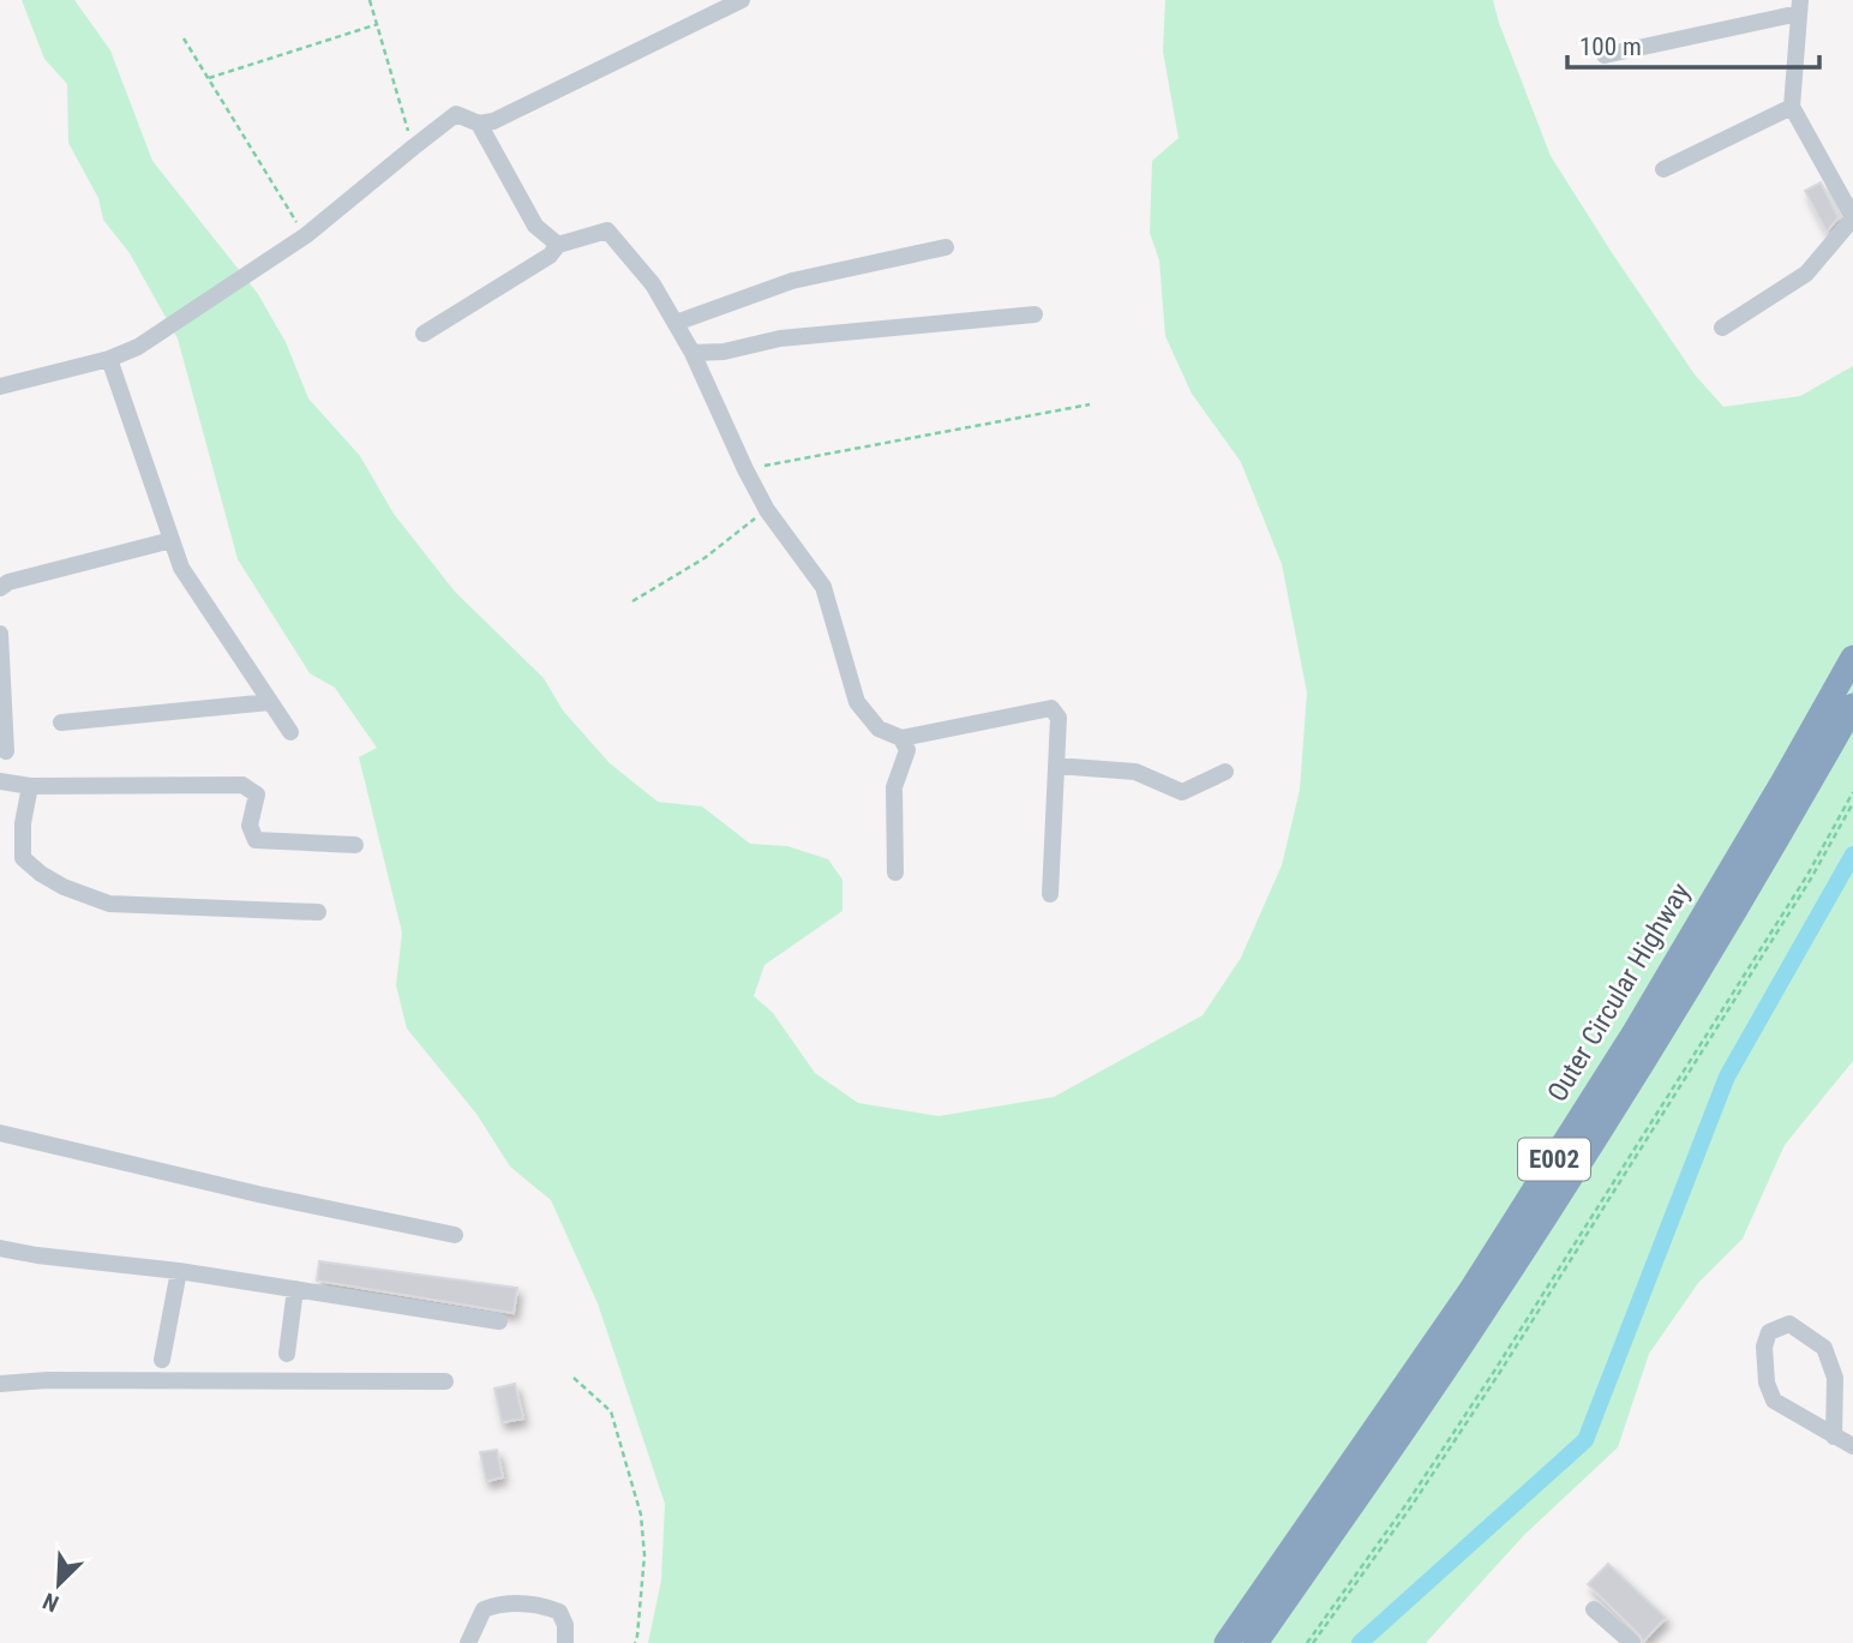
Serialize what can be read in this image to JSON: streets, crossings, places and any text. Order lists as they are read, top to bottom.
{
  "streets": {
    "highway": ["Outer Circular Highway", "E002"]
  },
  "scale_bar": "100 m",
  "north": "bottom left"
}
